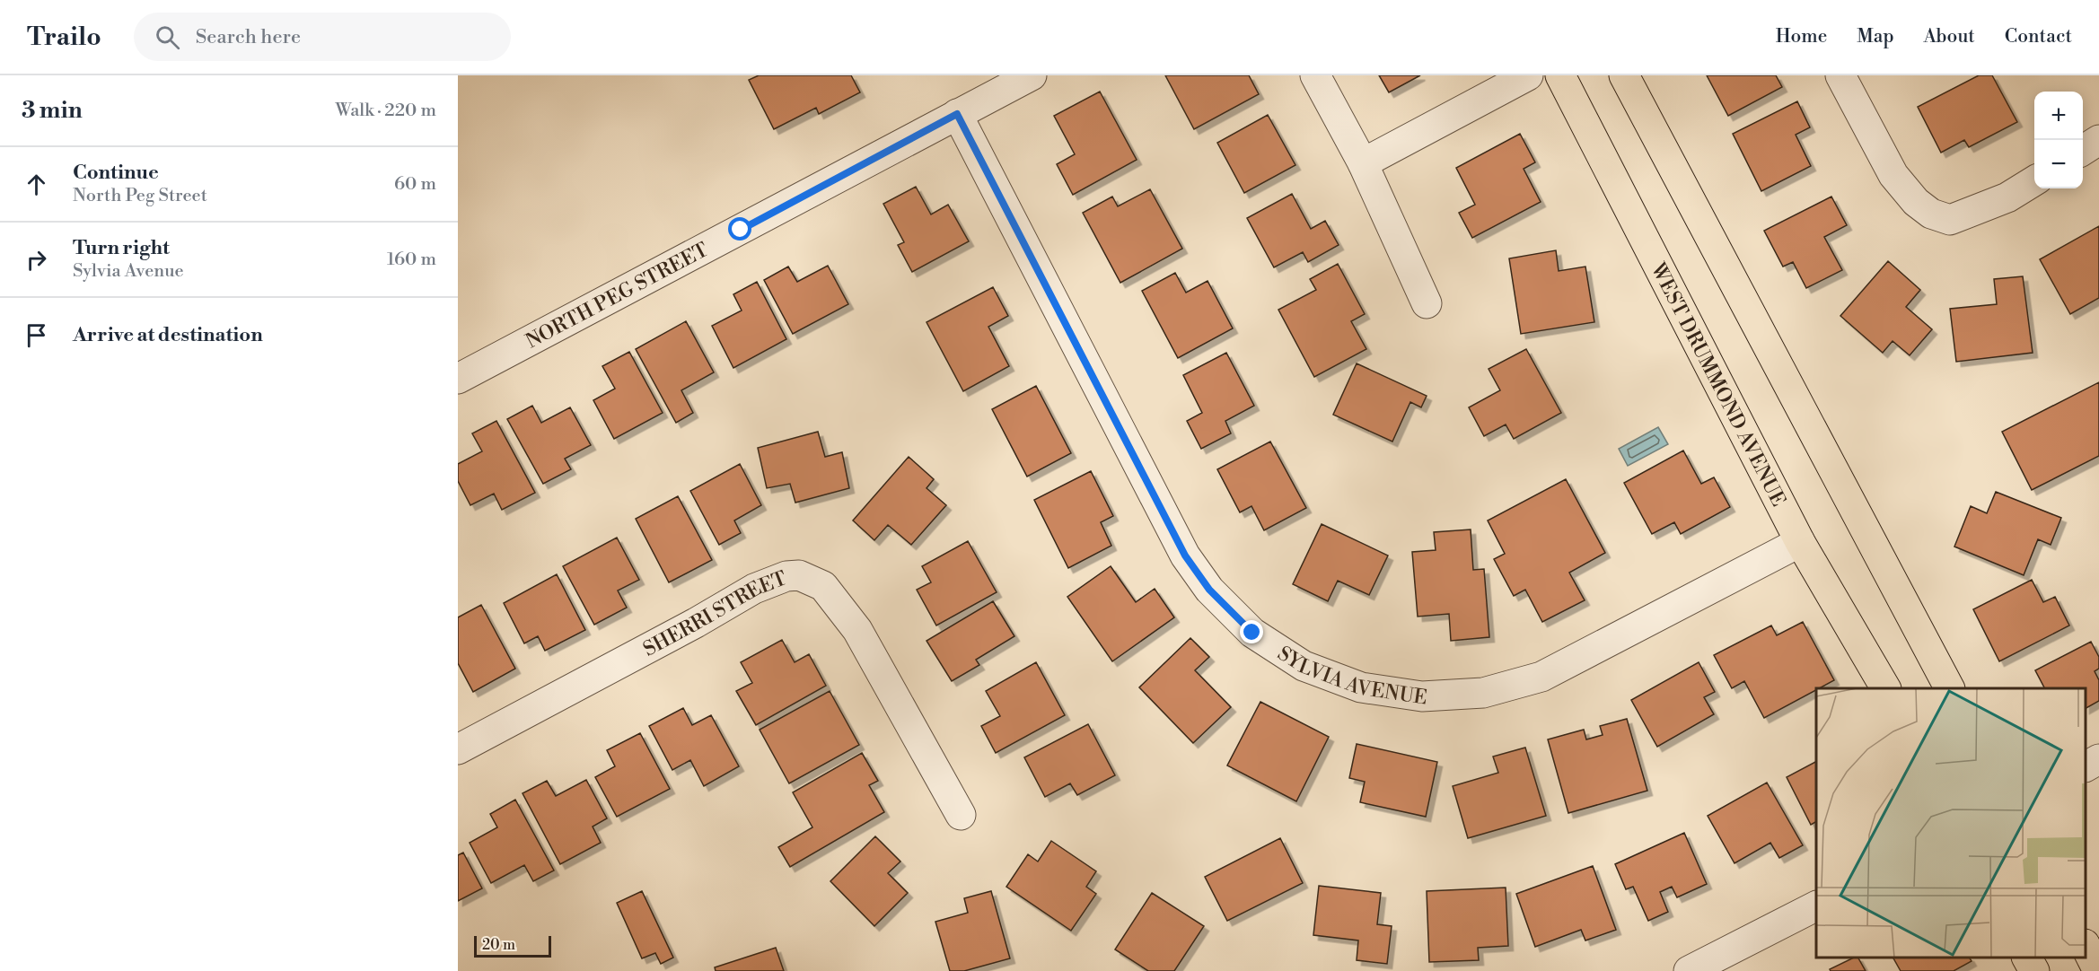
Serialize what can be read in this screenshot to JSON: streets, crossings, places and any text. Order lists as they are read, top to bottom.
{
  "streets": {
    "main road": ["WEST DRUMMOND AVENUE"],
    "street": ["NORTH PEG STREET", "SHERRI STREET", "SYLVIA AVENUE"]
  },
  "crossings": [
    ["NORTH PEG STREET", "SYLVIA AVENUE"],
    ["WEST DRUMMOND AVENUE", "SYLVIA AVENUE"]
  ],
  "scale_bar": "20 m",
  "page": {
    "header": "Trailo",
    "search": "Search here",
    "nav": [
      "Home",
      "Map",
      "About",
      "Contact"
    ],
    "heading": ["3 min", "Walk · 220 m"],
    "map_buttons": ["+", "−"],
    "list": [
      ["Continue", "North Peg Street", "60 m"],
      ["Turn right", "Sylvia Avenue", "160 m"],
      "Arrive at destination"
    ],
    "scale": "20 m"
  }
}
